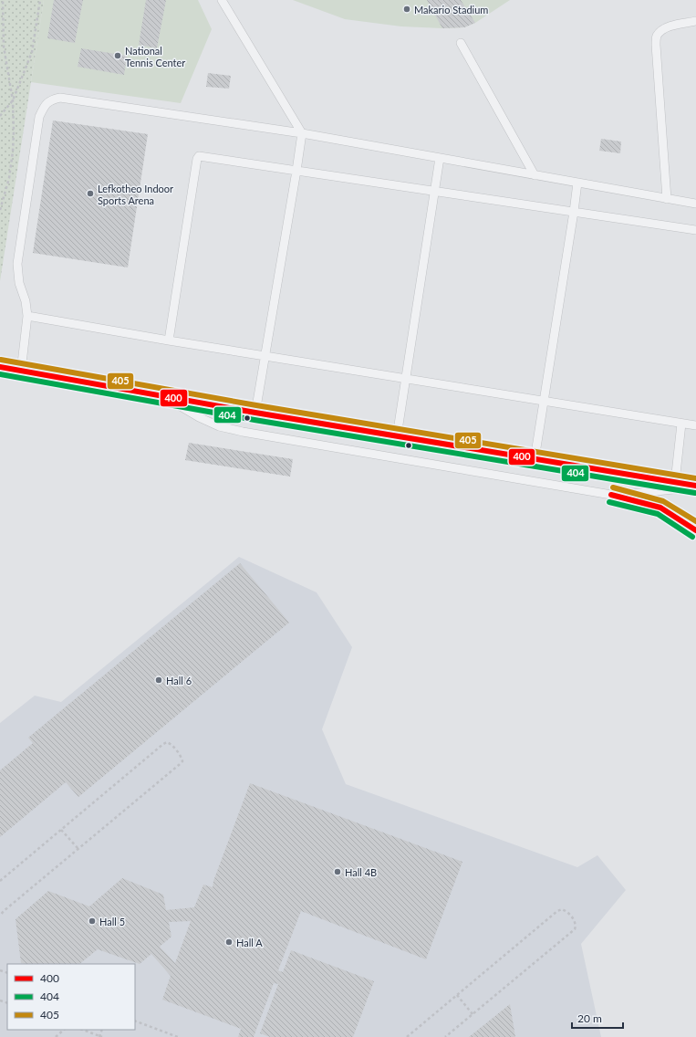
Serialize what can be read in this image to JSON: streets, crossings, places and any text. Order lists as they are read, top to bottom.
{
  "places": [
    "Makario Stadium",
    "National Tennis Center",
    "Lefkotheo Indoor Sports Arena",
    "Hall 6",
    "Hall 4B",
    "Hall 5",
    "Hall A"
  ],
  "lines": ["transit line 405", "transit line 400", "transit line 404"],
  "legend": ["400", "404", "405"],
  "scale_bar": "20 m"
}
